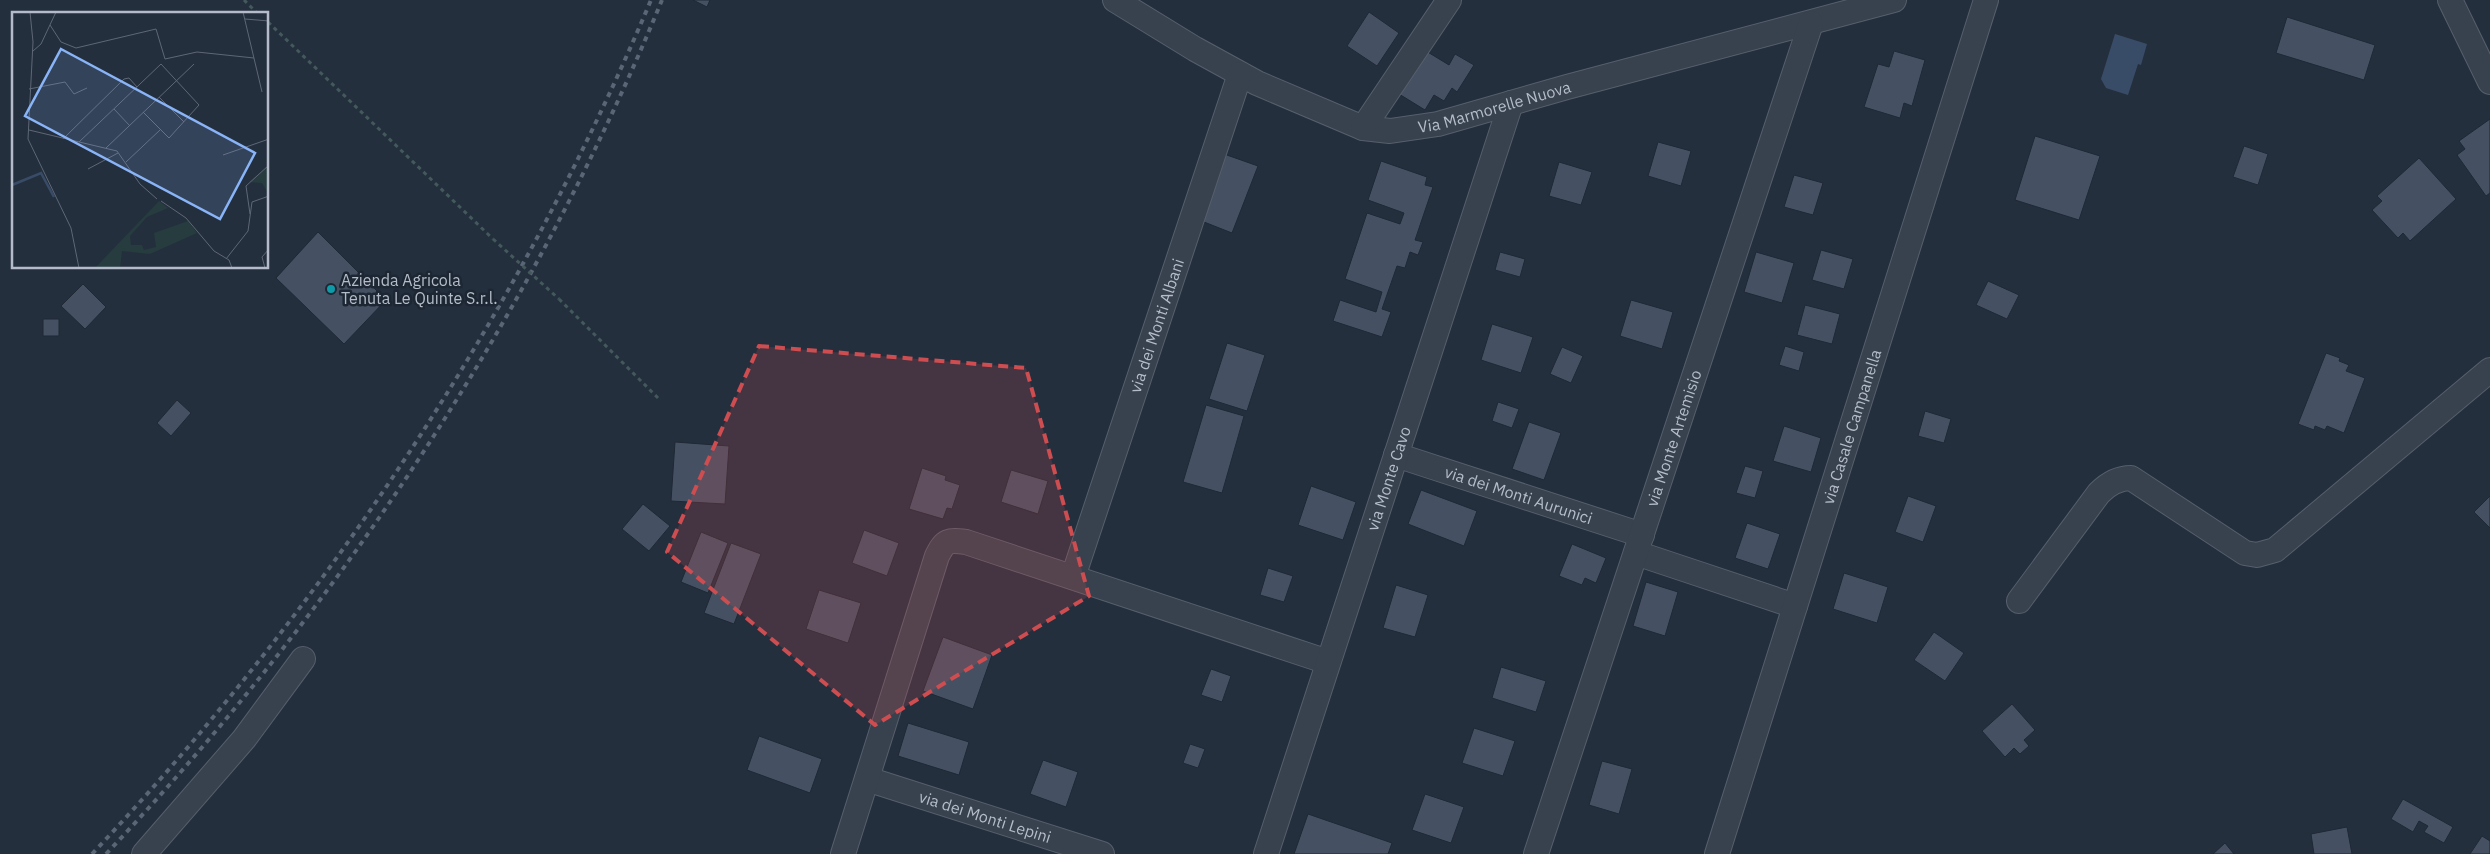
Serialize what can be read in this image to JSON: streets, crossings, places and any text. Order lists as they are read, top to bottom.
{
  "streets": {
    "street": [
      "Via Marmorelle Nuova",
      "via dei Monti Albani",
      "via Casale Campanella",
      "via Monte Artemisio",
      "via Monte Cavo",
      "via dei Monti Aurunici",
      "via dei Monti Lepini"
    ]
  },
  "crossings": [
    ["Via Marmorelle Nuova", "via dei Monti Albani"],
    ["Via Marmorelle Nuova", "via Monte Artemisio"],
    ["Via Marmorelle Nuova", "via Monte Cavo"],
    ["via Casale Campanella", "via dei Monti Aurunici"],
    ["via Monte Artemisio", "via dei Monti Aurunici"],
    ["via Monte Cavo", "via dei Monti Aurunici"]
  ],
  "places": ["Azienda Agricola Tenuta Le Quinte S.r.l."]
}
